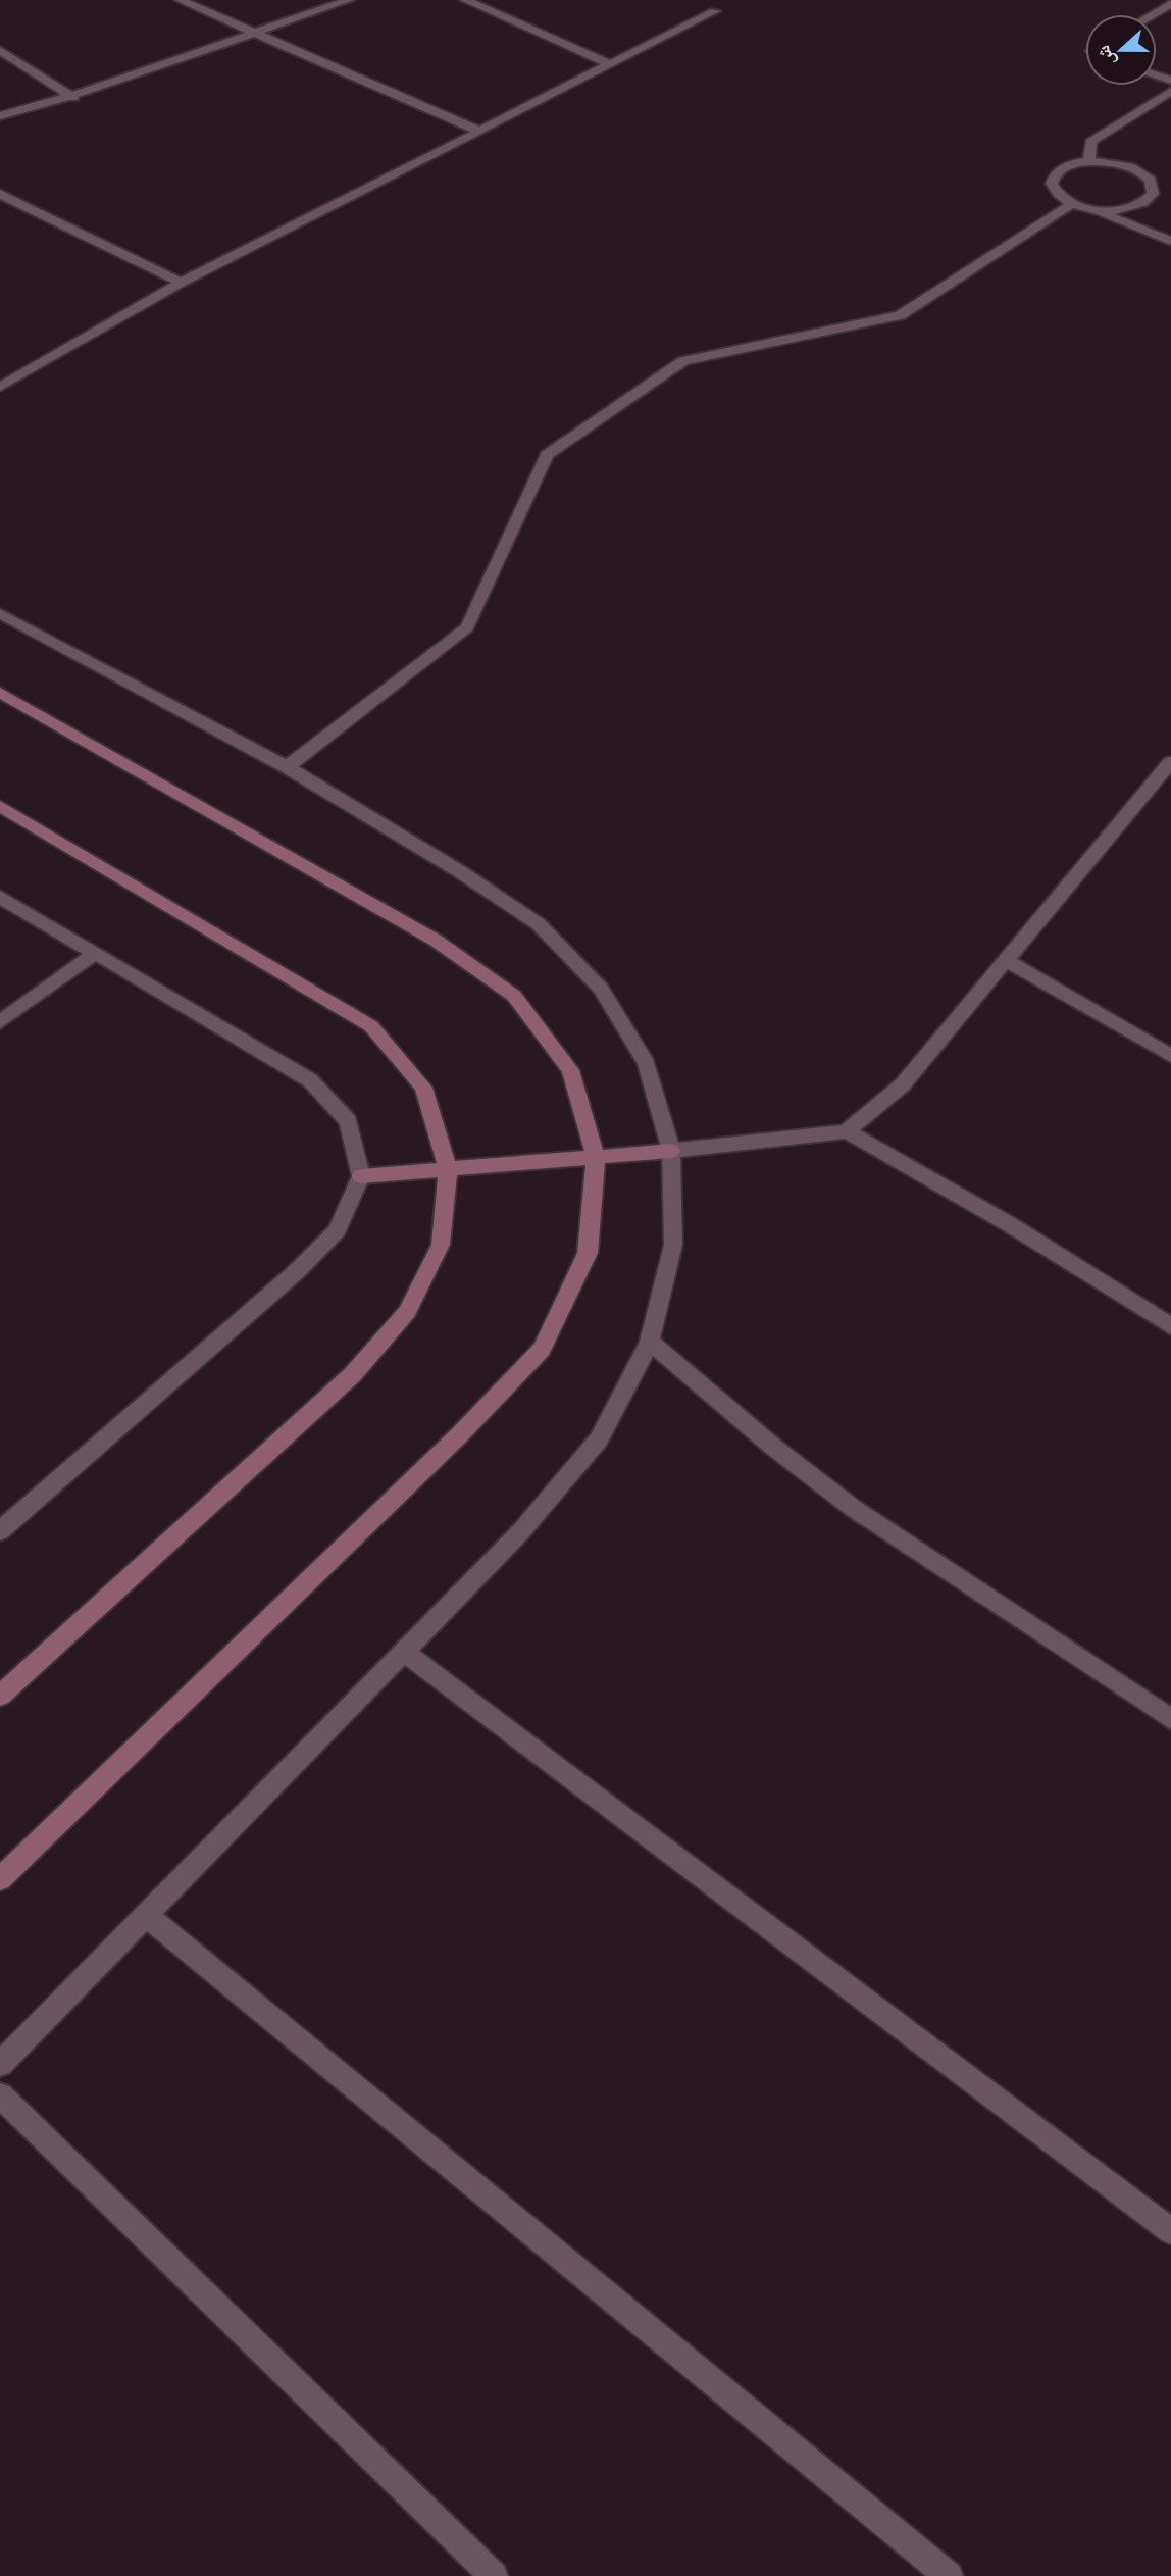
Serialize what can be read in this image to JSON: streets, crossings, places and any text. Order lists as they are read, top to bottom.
{
  "north": "left"
}
